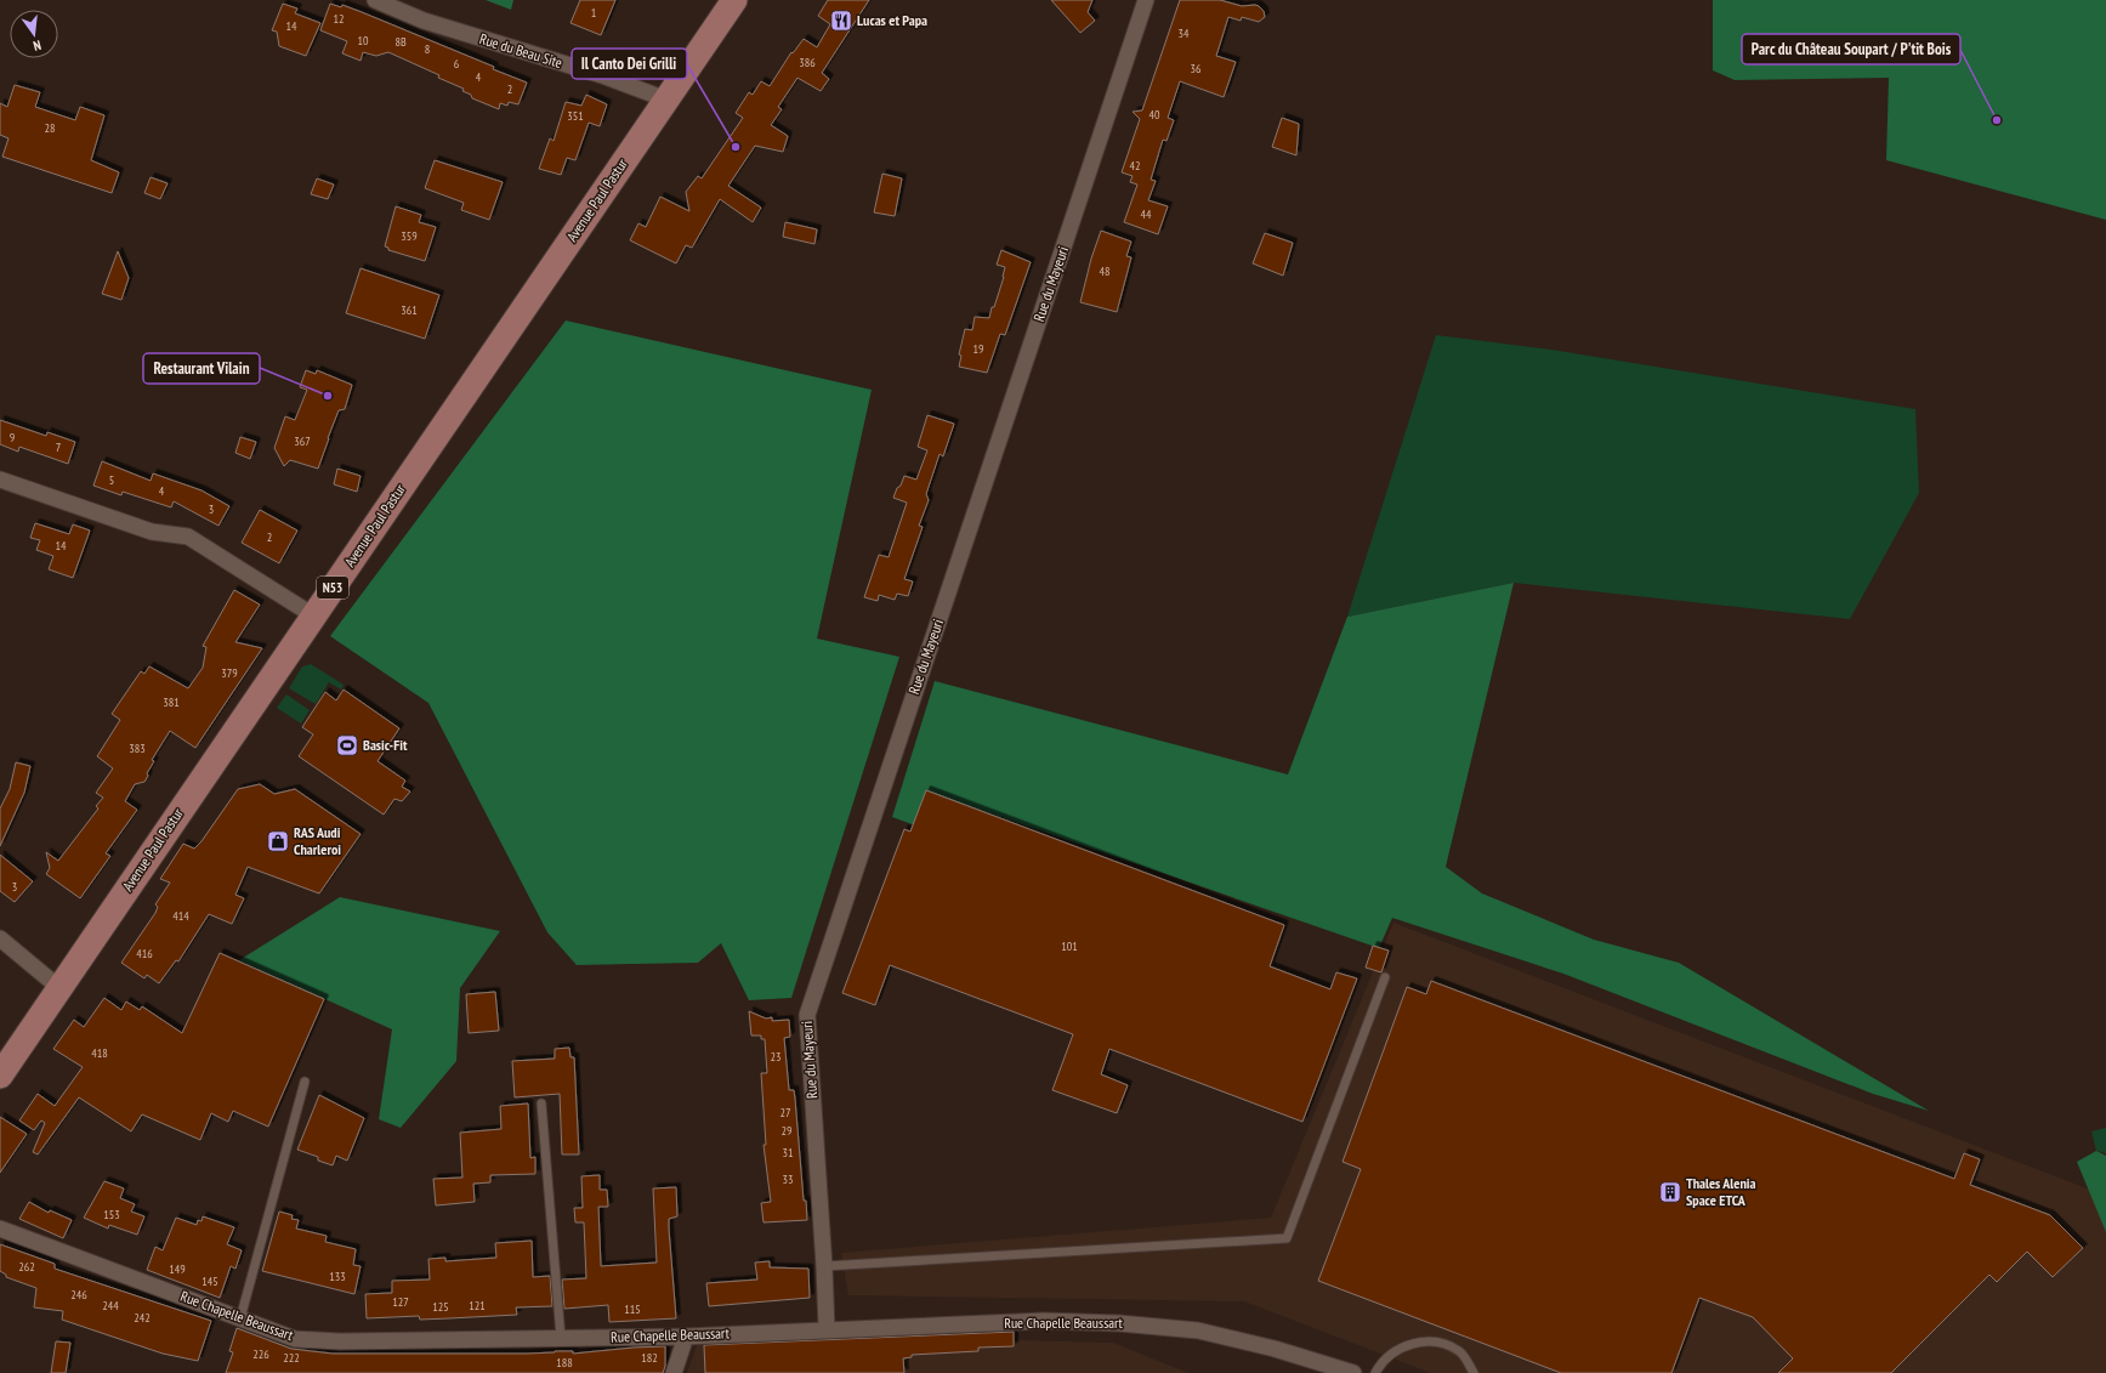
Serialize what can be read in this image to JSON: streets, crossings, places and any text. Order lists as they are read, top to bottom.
{
  "streets": {
    "main road": ["Avenue Paul Pastur", "N53"],
    "street": ["Rue du Beau Site", "Rue du Mayeuri", "Rue Chapelle Beaussart"]
  },
  "crossings": [
    ["Rue du Beau Site", "Avenue Paul Pastur"],
    ["Rue du Mayeuri", "Rue Chapelle Beaussart"]
  ],
  "places": {
    "restaurant": ["Lucas et Papa"],
    "other": ["Parc du Château Soupart / P'tit Bois", "Il Canto Dei Grilli", "Restaurant Vilain"],
    "sports": ["Basic-Fit"],
    "shop": ["RAS Audi Charleroi"],
    "building": ["Thales Alenia Space ETCA"]
  },
  "house_numbers": [
    "1",
    "12",
    "14",
    "34",
    "10",
    "8B",
    "8",
    "386",
    "6",
    "36",
    "4",
    "2",
    "40",
    "351",
    "28",
    "42",
    "44",
    "359",
    "48",
    "361",
    "19",
    "9",
    "367",
    "7",
    "5",
    "4",
    "3",
    "2",
    "14",
    "379",
    "381",
    "383",
    "3",
    "414",
    "101",
    "416",
    "418",
    "23",
    "27",
    "29",
    "31",
    "33",
    "153",
    "262",
    "149",
    "133",
    "145",
    "246",
    "127",
    "244",
    "121",
    "125",
    "115",
    "242",
    "226",
    "222",
    "182",
    "188"
  ],
  "north": "bottom"
}
